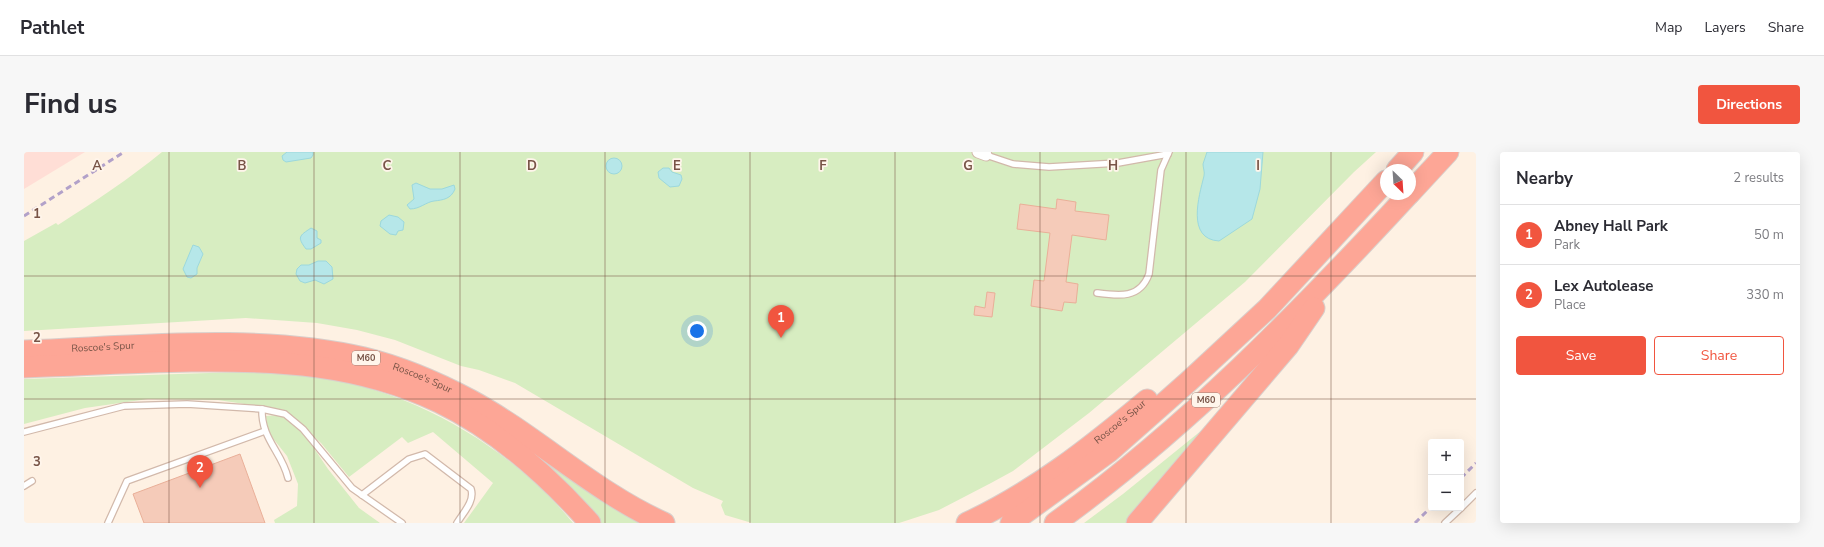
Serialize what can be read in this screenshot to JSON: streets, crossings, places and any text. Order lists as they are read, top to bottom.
{
  "streets": {
    "highway": ["Roscoe's Spur", "M60"]
  },
  "crossings": [
    ["Roscoe's Spur", "M60"]
  ],
  "north": "bottom right",
  "page": {
    "header": "Pathlet",
    "nav": ["Map", "Layers", "Share"],
    "title": "Find us",
    "buttons": [
      "Directions",
      ["Save", "Share"]
    ],
    "heading": ["Nearby", "2 results"],
    "list": [
      {
        "mark": "1",
        "name": "Abney Hall Park",
        "note": "Park",
        "value": "50 m"
      },
      {
        "mark": "2",
        "name": "Lex Autolease",
        "note": "Place",
        "value": "330 m"
      }
    ],
    "pins": ["1", "2"],
    "map_buttons": ["+", "−"]
  },
  "grid": {
    "columns": [
      "A",
      "B",
      "C",
      "D",
      "E",
      "F",
      "G",
      "H",
      "I"
    ],
    "rows": ["1", "2", "3"]
  }
}
